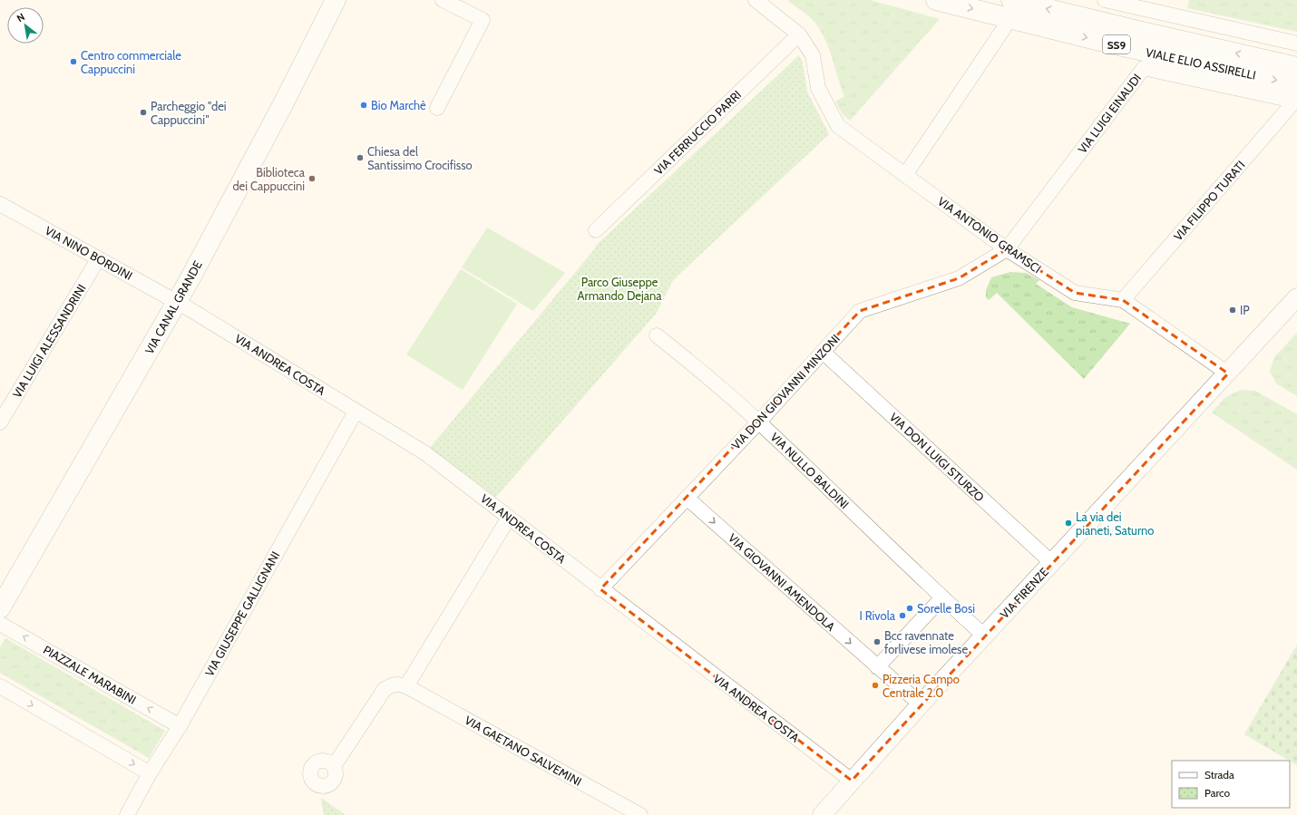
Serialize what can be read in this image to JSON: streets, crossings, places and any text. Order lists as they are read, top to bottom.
{
  "streets": {
    "main road": ["SS9", "VIALE ELIO ASSIRELLI", "VIA CANAL GRANDE"],
    "street": [
      "VIA LUIGI EINAUDI",
      "VIA FERRUCCIO PARRI",
      "VIA FILIPPO TURATI",
      "VIA ANTONIO GRAMSCI",
      "VIA NINO BORDINI",
      "VIA LUIGI ALESSANDRINI",
      "VIA ANDREA COSTA",
      "VIA DON GIOVANNI MINZONI",
      "VIA DON LUIGI STURZO",
      "VIA NULLO BALDINI",
      "VIA GIOVANNI AMENDOLA",
      "VIA FIRENZE",
      "VIA GIUSEPPE GALLIGNANI",
      "PIAZZALE MARABINI",
      "VIA GAETANO SALVEMINI"
    ]
  },
  "crossings": [
    ["VIALE ELIO ASSIRELLI", "VIA LUIGI EINAUDI"],
    ["VIALE ELIO ASSIRELLI", "VIA FILIPPO TURATI"],
    ["VIA LUIGI EINAUDI", "VIA FILIPPO TURATI"],
    ["VIA LUIGI EINAUDI", "VIA ANTONIO GRAMSCI"],
    ["VIA LUIGI EINAUDI", "VIA DON GIOVANNI MINZONI"],
    ["VIA FERRUCCIO PARRI", "VIA ANTONIO GRAMSCI"],
    ["VIA FILIPPO TURATI", "VIA ANTONIO GRAMSCI"],
    ["VIA ANTONIO GRAMSCI", "VIA DON GIOVANNI MINZONI"],
    ["VIA ANTONIO GRAMSCI", "VIA FIRENZE"],
    ["VIA NINO BORDINI", "VIA CANAL GRANDE"],
    ["VIA NINO BORDINI", "VIA LUIGI ALESSANDRINI"],
    ["VIA NINO BORDINI", "VIA ANDREA COSTA"],
    ["VIA CANAL GRANDE", "VIA ANDREA COSTA"],
    ["VIA ANDREA COSTA", "VIA DON GIOVANNI MINZONI"],
    ["VIA ANDREA COSTA", "VIA FIRENZE"],
    ["VIA ANDREA COSTA", "VIA GIUSEPPE GALLIGNANI"],
    ["VIA DON GIOVANNI MINZONI", "VIA DON LUIGI STURZO"],
    ["VIA DON GIOVANNI MINZONI", "VIA NULLO BALDINI"],
    ["VIA DON GIOVANNI MINZONI", "VIA GIOVANNI AMENDOLA"],
    ["VIA DON LUIGI STURZO", "VIA FIRENZE"],
    ["VIA NULLO BALDINI", "VIA FIRENZE"],
    ["VIA GIOVANNI AMENDOLA", "VIA FIRENZE"],
    ["VIA GIUSEPPE GALLIGNANI", "PIAZZALE MARABINI"]
  ],
  "one_way": ["VIA GIOVANNI AMENDOLA"],
  "parks": ["Parco Giuseppe Armando Dejana"],
  "places": [
    "Centro commerciale Cappuccini",
    "Bio Marchè",
    "Parcheggio \"dei Cappuccini\"",
    "Chiesa del Santissimo Crocifisso",
    "Biblioteca dei Cappuccini",
    "IP",
    "La via dei pianeti, Saturno",
    "Sorelle Bosi",
    "I Rivola",
    "Bcc ravennate forlivese imolese",
    "Pizzeria Campo Centrale 2.0"
  ],
  "legend": ["Strada", "Parco"],
  "north": "top left"
}
